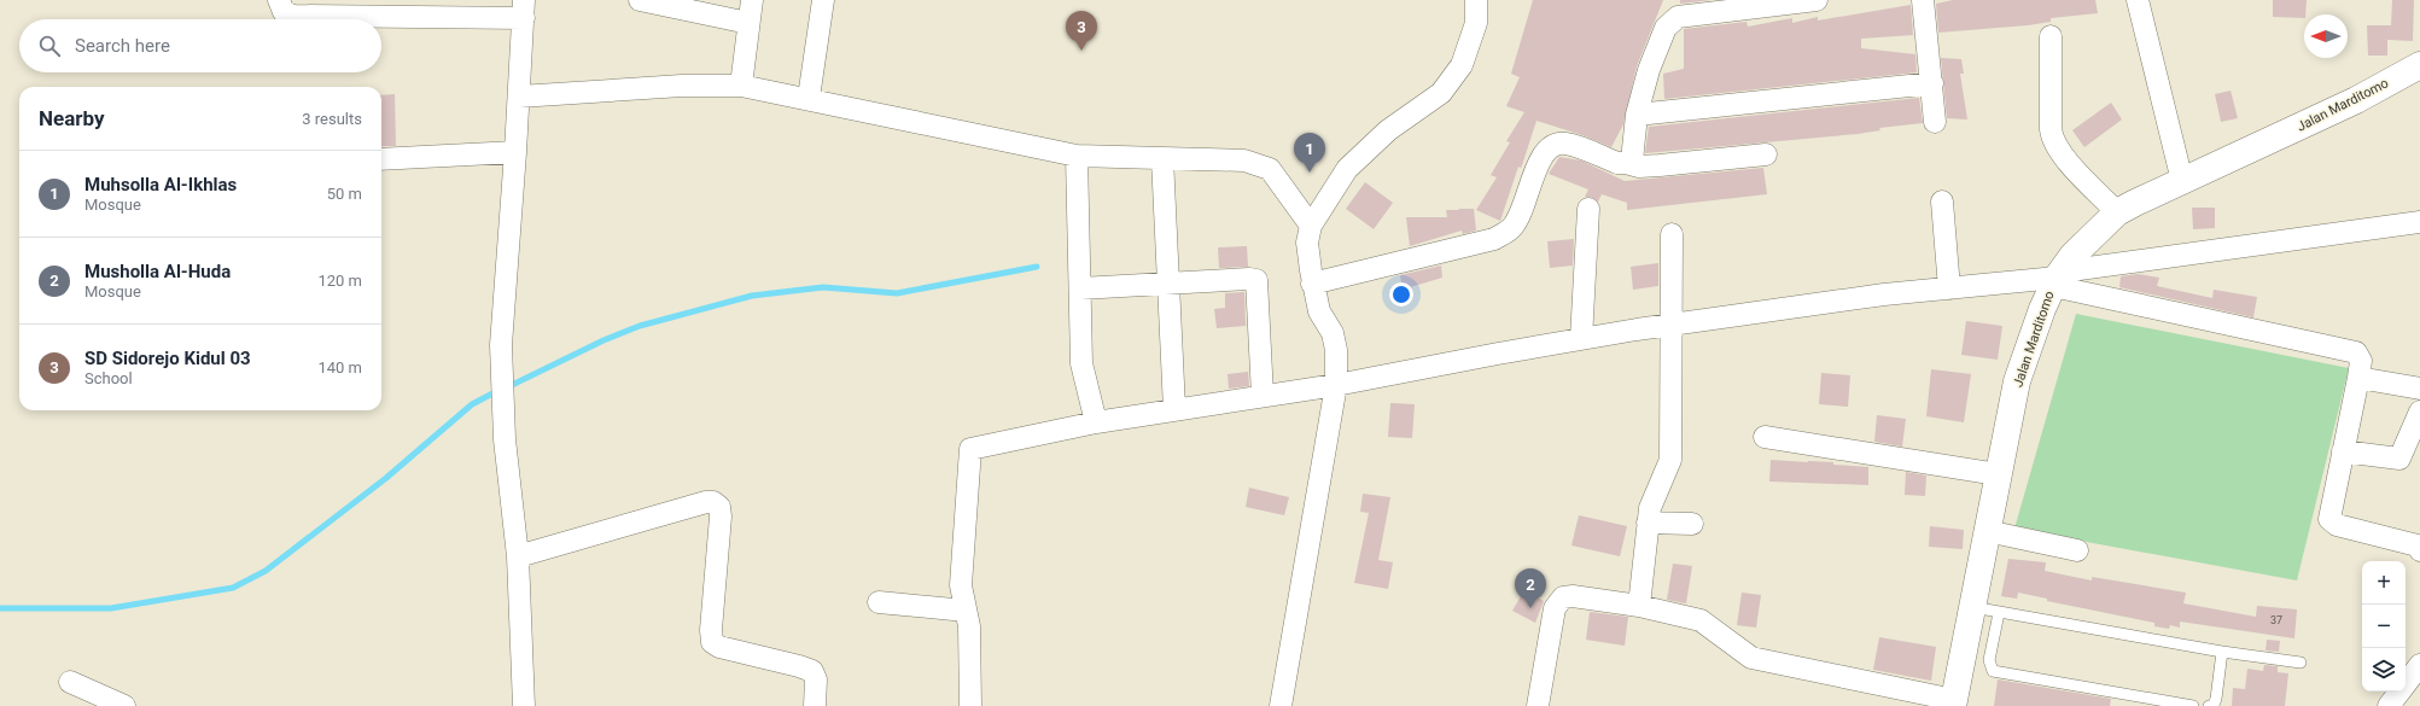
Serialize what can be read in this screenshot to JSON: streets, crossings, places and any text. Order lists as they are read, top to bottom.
{
  "streets": {
    "street": ["Jalan Marditomo"]
  },
  "house_numbers": ["37"],
  "north": "left",
  "page": {
    "pins": ["3", "1", "2"],
    "search": "Search here",
    "heading": ["Nearby", "3 results"],
    "list": [
      {
        "mark": "1",
        "name": "Muhsolla Al-Ikhlas",
        "note": "Mosque",
        "value": "50 m"
      },
      {
        "mark": "2",
        "name": "Musholla Al-Huda",
        "note": "Mosque",
        "value": "120 m"
      },
      {
        "mark": "3",
        "name": "SD Sidorejo Kidul 03",
        "note": "School",
        "value": "140 m"
      }
    ],
    "map_buttons": ["+", "−"]
  }
}
